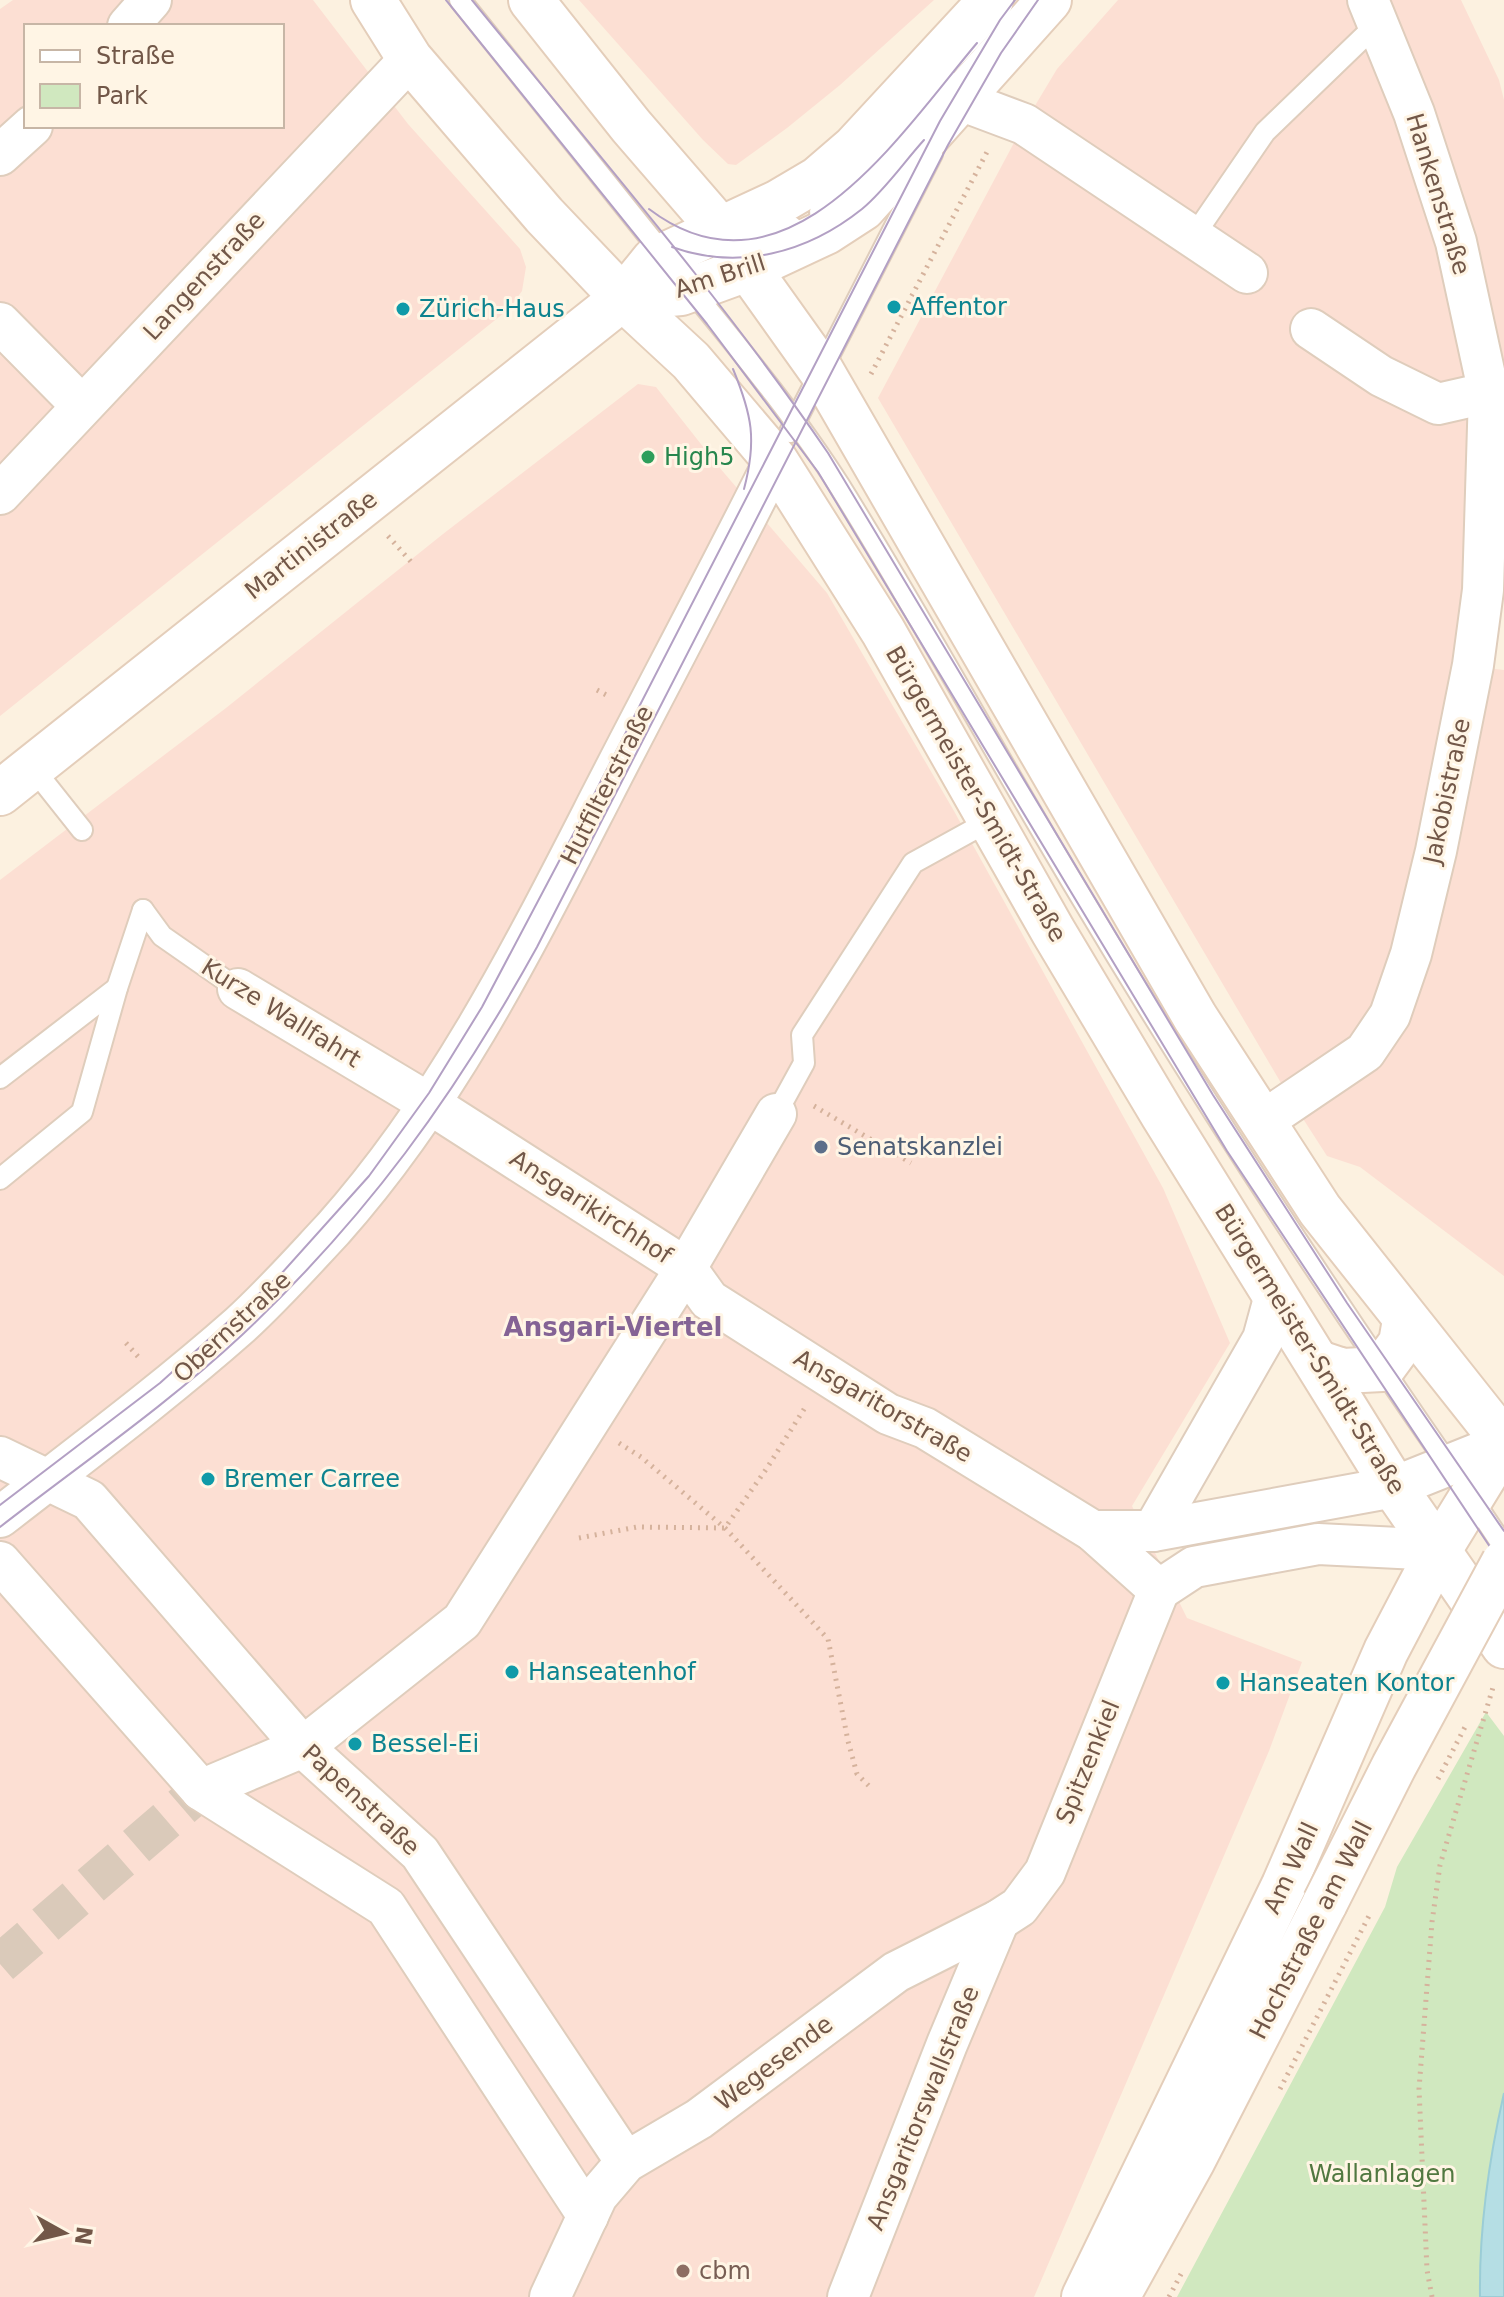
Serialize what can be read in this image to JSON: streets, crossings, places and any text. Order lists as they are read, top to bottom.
{
  "streets": {
    "main road": [
      "Am Brill",
      "Martinistraße",
      "Bürgermeister-Smidt-Straße",
      "Am Wall",
      "Hochstraße am Wall"
    ],
    "street": [
      "Hankenstraße",
      "Langenstraße",
      "Hutfilterstraße",
      "Jakobistraße",
      "Kurze Wallfahrt",
      "Ansgarikirchhof",
      "Obernstraße",
      "Ansgaritorstraße",
      "Spitzenkiel",
      "Papenstraße",
      "Wegesende",
      "Ansgaritorswallstraße"
    ]
  },
  "crossings": [
    ["Hankenstraße", "Jakobistraße"],
    ["Langenstraße", "Bürgermeister-Smidt-Straße"],
    ["Am Brill", "Martinistraße"],
    ["Am Brill", "Bürgermeister-Smidt-Straße"],
    ["Martinistraße", "Bürgermeister-Smidt-Straße"],
    ["Hutfilterstraße", "Bürgermeister-Smidt-Straße"],
    ["Hutfilterstraße", "Kurze Wallfahrt"],
    ["Hutfilterstraße", "Ansgarikirchhof"],
    ["Hutfilterstraße", "Obernstraße"],
    ["Bürgermeister-Smidt-Straße", "Am Wall"],
    ["Kurze Wallfahrt", "Ansgarikirchhof"],
    ["Kurze Wallfahrt", "Obernstraße"],
    ["Ansgarikirchhof", "Obernstraße"],
    ["Ansgarikirchhof", "Ansgaritorstraße"],
    ["Ansgarikirchhof", "Papenstraße"],
    ["Obernstraße", "Papenstraße"],
    ["Ansgaritorstraße", "Spitzenkiel"],
    ["Spitzenkiel", "Wegesende"],
    ["Spitzenkiel", "Ansgaritorswallstraße"],
    ["Papenstraße", "Wegesende"],
    ["Wegesende", "Ansgaritorswallstraße"]
  ],
  "districts": ["Ansgari-Viertel"],
  "parks": ["Wallanlagen"],
  "places": [
    "Affentor",
    "Zürich-Haus",
    "High5",
    "Senatskanzlei",
    "Bremer Carree",
    "Hanseatenhof",
    "Hanseaten Kontor",
    "Bessel-Ei",
    "cbm"
  ],
  "legend": ["Straße", "Park"],
  "north": "right"
}
